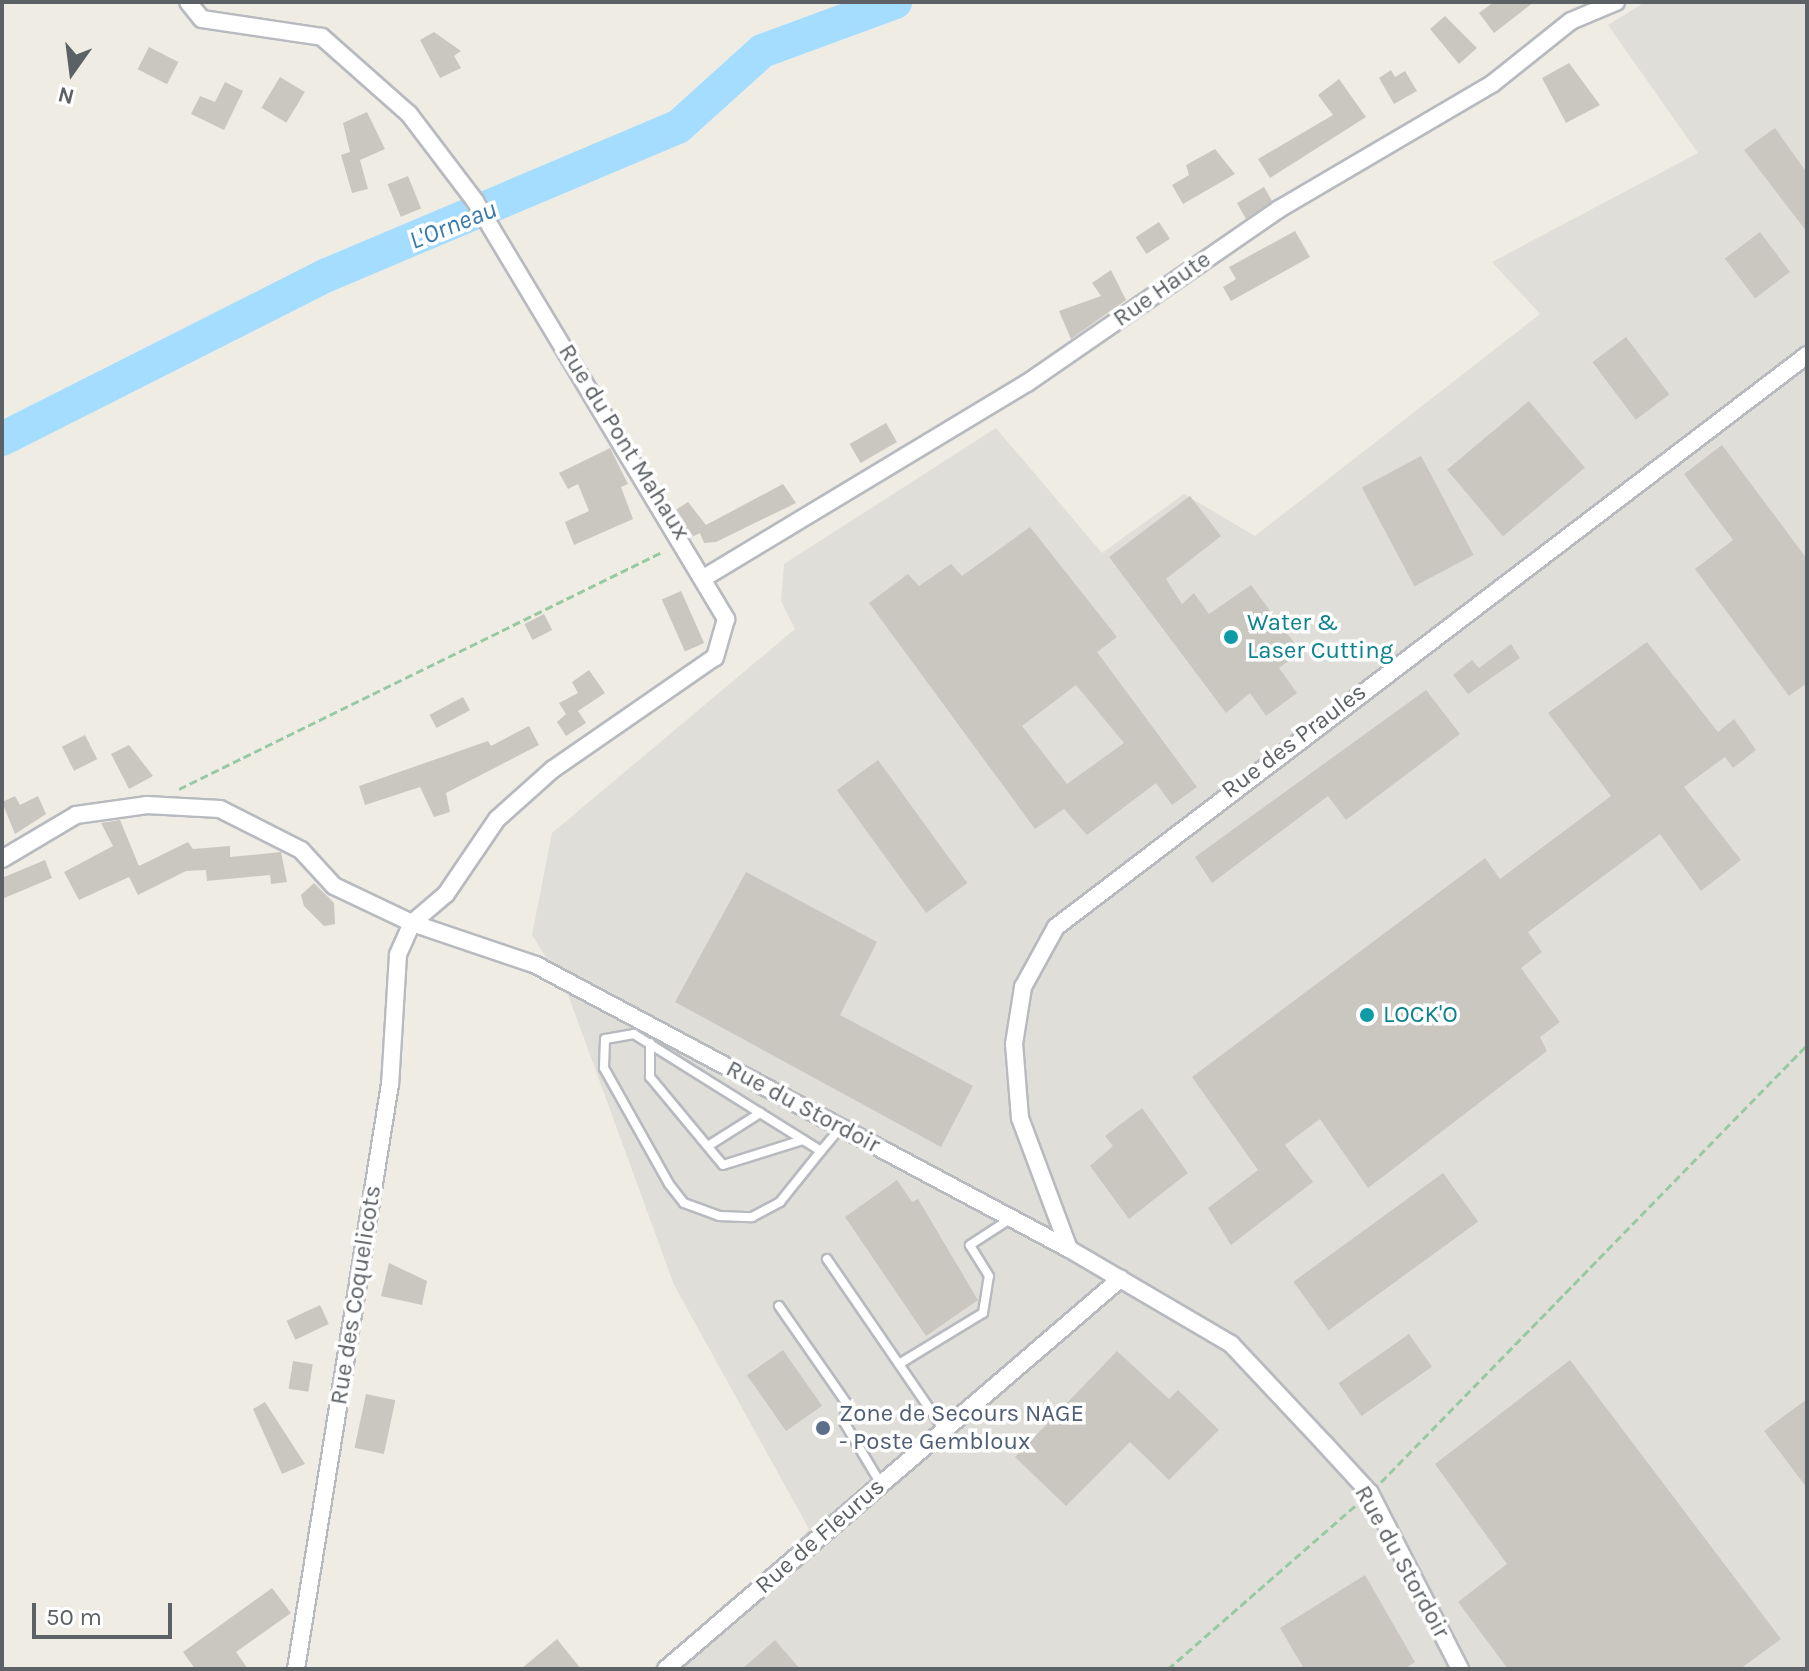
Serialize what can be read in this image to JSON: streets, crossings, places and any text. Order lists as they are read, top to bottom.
{
  "streets": {
    "street": [
      "Rue Haute",
      "Rue du Pont Mahaux",
      "Rue des Praules",
      "Rue du Stordoir",
      "Rue des Coquelicots",
      "Rue de Fleurus"
    ]
  },
  "crossings": [
    ["Rue Haute", "Rue du Pont Mahaux"],
    ["Rue du Pont Mahaux", "Rue du Stordoir"],
    ["Rue du Pont Mahaux", "Rue des Coquelicots"],
    ["Rue des Praules", "Rue du Stordoir"],
    ["Rue du Stordoir", "Rue des Coquelicots"],
    ["Rue du Stordoir", "Rue de Fleurus"]
  ],
  "water": ["L'Orneau"],
  "places": ["Water & Laser Cutting", "LOCK'O", "Zone de Secours NAGE - Poste Gembloux"],
  "scale_bar": "50 m",
  "north": "bottom"
}
